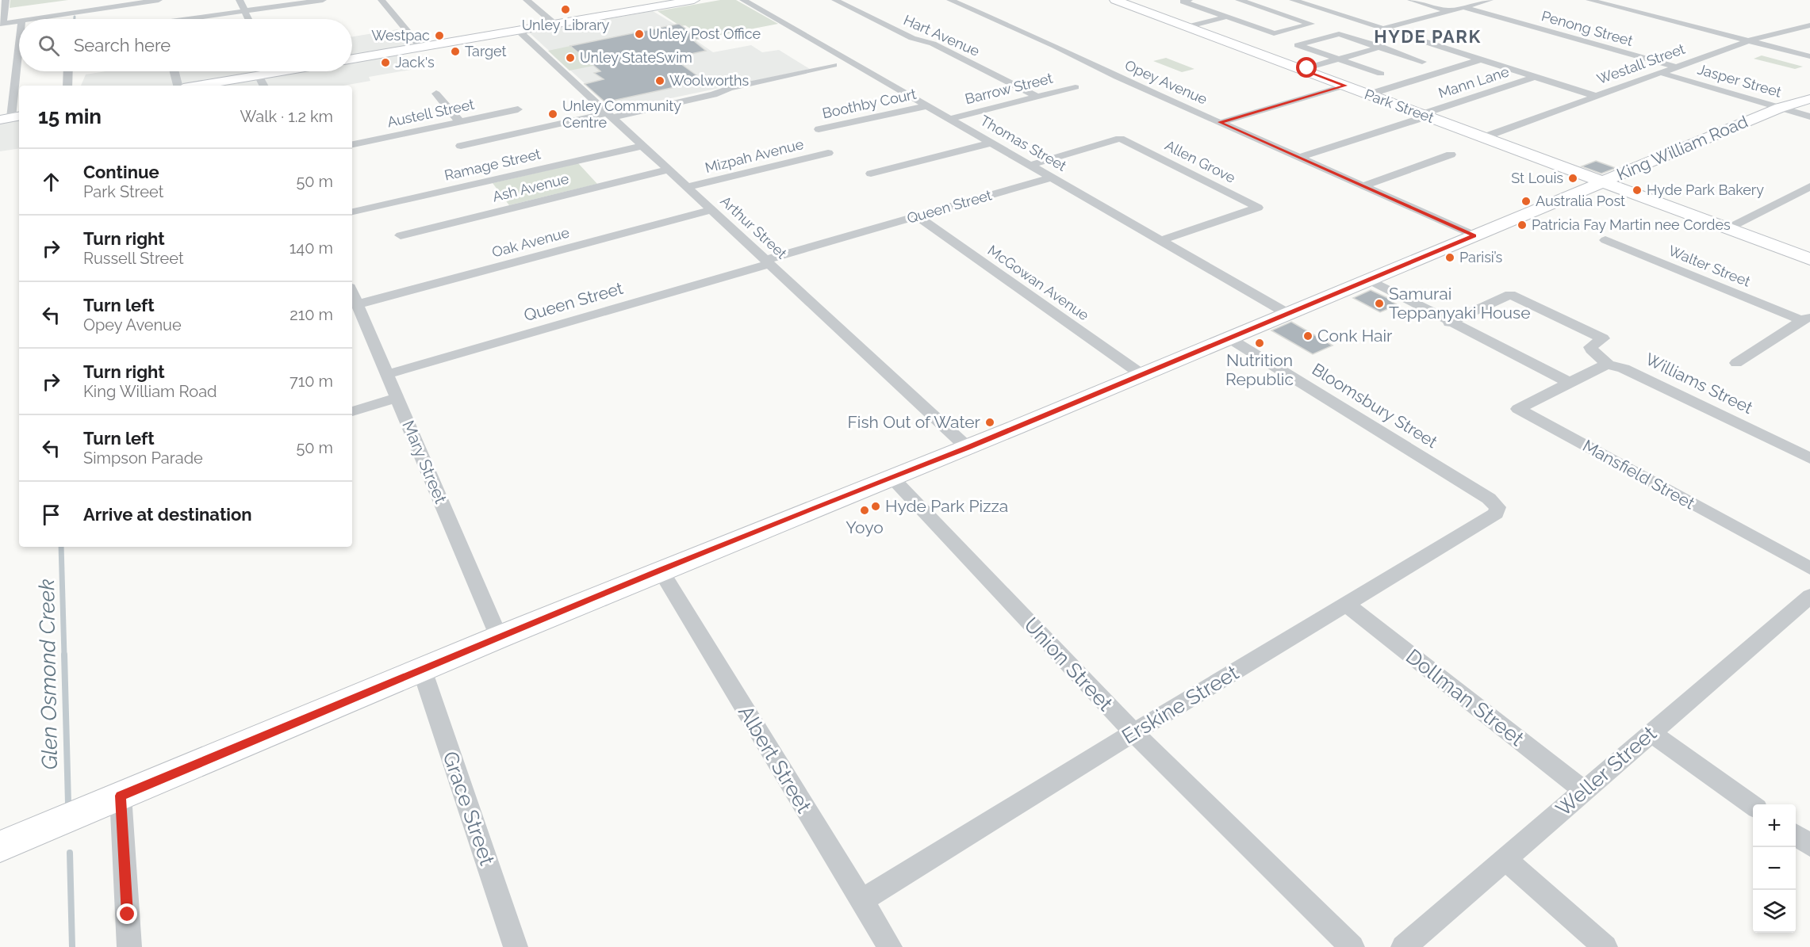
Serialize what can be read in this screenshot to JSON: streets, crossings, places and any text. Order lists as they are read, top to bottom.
{
  "streets": {
    "main road": ["Park Street", "King William Road"],
    "street": [
      "Penong Street",
      "Hart Avenue",
      "Westall Street",
      "Jasper Street",
      "Opey Avenue",
      "Mann Lane",
      "Barrow Street",
      "Boothby Court",
      "Austell Street",
      "Thomas Street",
      "Mizpah Avenue",
      "Allen Grove",
      "Ramage Street",
      "Ash Avenue",
      "Queen Street",
      "Arthur Street",
      "Oak Avenue",
      "Walter Street",
      "McGowan Avenue",
      "Williams Street",
      "Bloomsbury Street",
      "Mary Street",
      "Mansfield Street",
      "Union Street",
      "Dollman Street",
      "Erskine Street",
      "Albert Street",
      "Weller Street",
      "Grace Street"
    ]
  },
  "crossings": [
    ["Penong Street", "Westall Street"],
    ["Hart Avenue", "Barrow Street"],
    ["Westall Street", "Jasper Street"],
    ["Westall Street", "Park Street"],
    ["Jasper Street", "King William Road"],
    ["Opey Avenue", "Mann Lane"],
    ["Opey Avenue", "King William Road"],
    ["Mann Lane", "Park Street"],
    ["Barrow Street", "Thomas Street"],
    ["Boothby Court", "Thomas Street"],
    ["Park Street", "King William Road"],
    ["Thomas Street", "King William Road"],
    ["Thomas Street", "Allen Grove"],
    ["Thomas Street", "Queen Street"],
    ["King William Road", "Arthur Street"],
    ["King William Road", "McGowan Avenue"],
    ["King William Road", "Bloomsbury Street"],
    ["King William Road", "Mary Street"],
    ["King William Road", "Union Street"],
    ["King William Road", "Albert Street"],
    ["King William Road", "Grace Street"],
    ["Mizpah Avenue", "Arthur Street"],
    ["Ramage Street", "Arthur Street"],
    ["Ash Avenue", "Arthur Street"],
    ["Queen Street", "Arthur Street"],
    ["Queen Street", "McGowan Avenue"],
    ["Queen Street", "Mary Street"],
    ["Arthur Street", "Oak Avenue"],
    ["Oak Avenue", "Mary Street"],
    ["Bloomsbury Street", "Erskine Street"],
    ["Union Street", "Erskine Street"],
    ["Dollman Street", "Erskine Street"],
    ["Dollman Street", "Weller Street"],
    ["Erskine Street", "Albert Street"]
  ],
  "districts": ["HYDE PARK"],
  "water": ["Glen Osmond Creek"],
  "places": [
    "Unley Library",
    "Unley Post Office",
    "Westpac",
    "Target",
    "Unley StateSwim",
    "Jack's",
    "Woolworths",
    "Unley Community Centre",
    "St Louis",
    "Hyde Park Bakery",
    "Australia Post",
    "Patricia Fay Martin nee Cordes",
    "Parisi’s",
    "Samurai Teppanyaki House",
    "Conk Hair",
    "Nutrition Republic",
    "Fish Out of Water",
    "Hyde Park Pizza",
    "Yoyo"
  ],
  "page": {
    "search": "Search here",
    "heading": ["15 min", "Walk · 1.2 km"],
    "list": [
      ["Continue", "Park Street", "50 m"],
      ["Turn right", "Russell Street", "140 m"],
      ["Turn left", "Opey Avenue", "210 m"],
      ["Turn right", "King William Road", "710 m"],
      ["Turn left", "Simpson Parade", "50 m"],
      "Arrive at destination"
    ],
    "map_buttons": ["+", "−"]
  }
}
